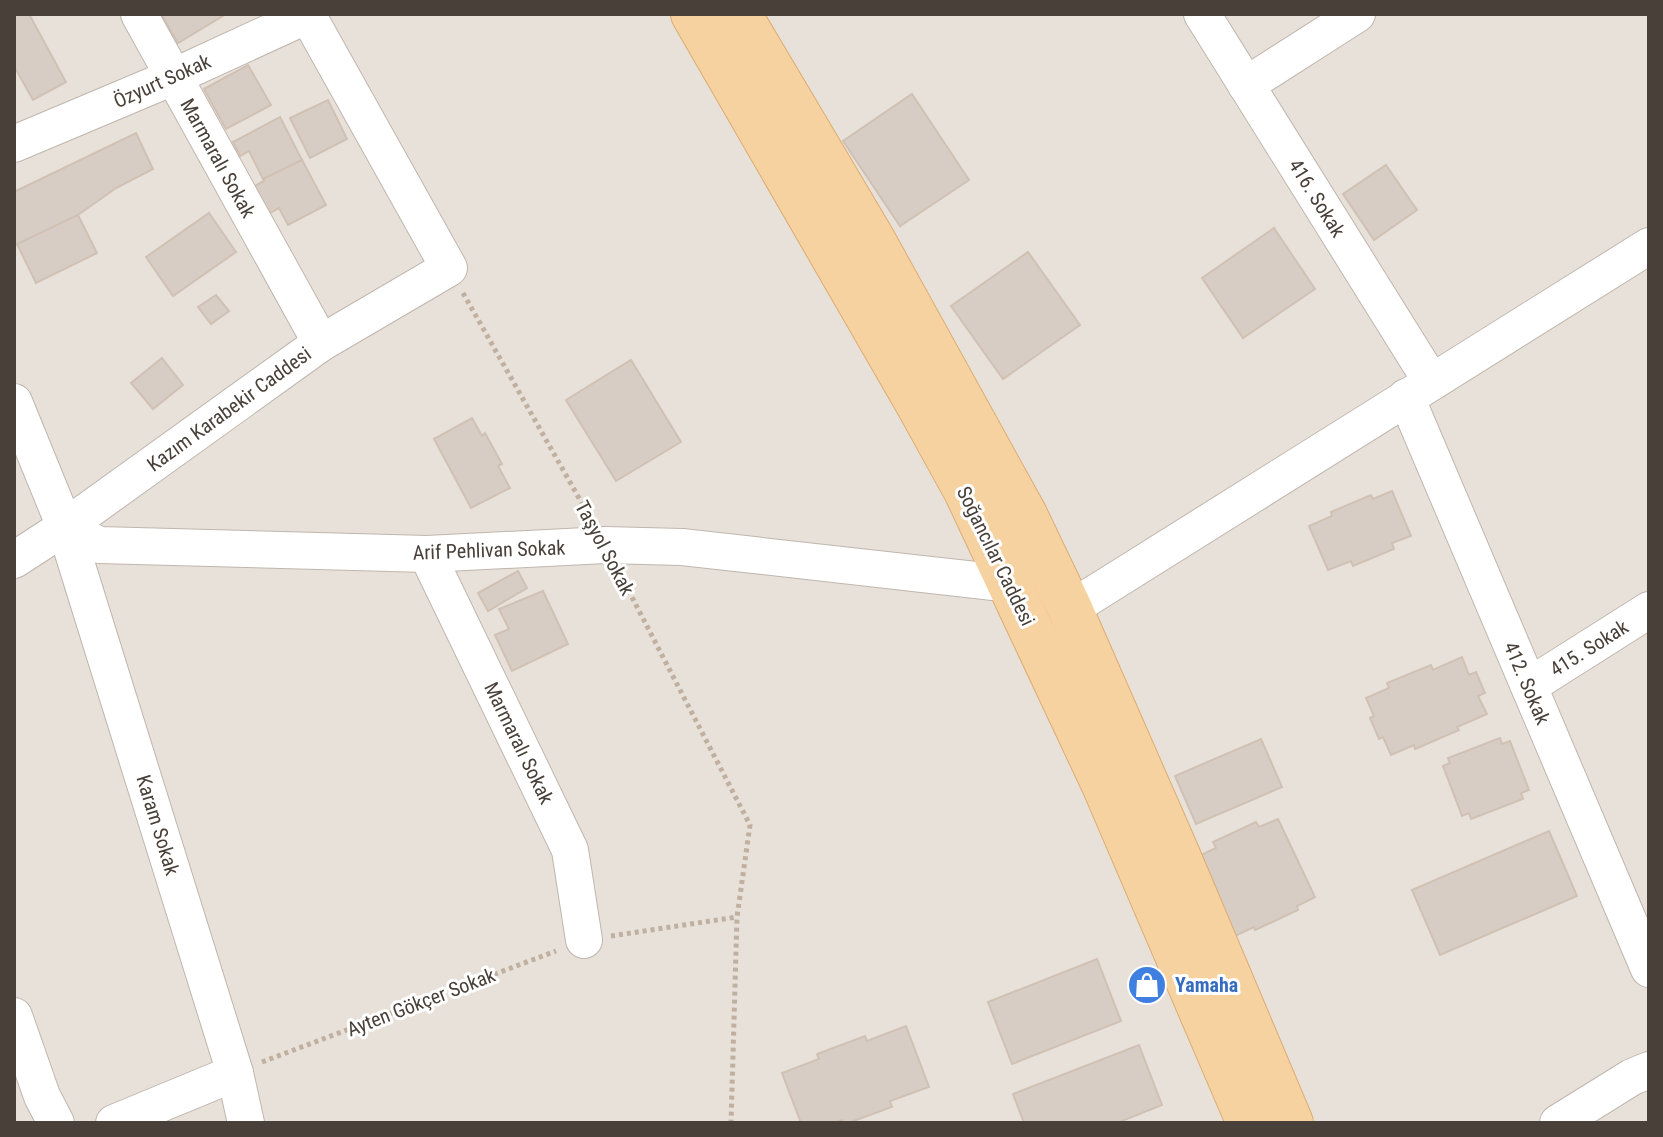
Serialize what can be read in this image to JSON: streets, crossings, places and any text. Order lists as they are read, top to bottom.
{
  "streets": {
    "main road": ["Soğancılar Caddesi"],
    "street": [
      "Özyurt Sokak",
      "Marmaralı Sokak",
      "416. Sokak",
      "Kazım Karabekir Caddesi",
      "Arif Pehlivan Sokak",
      "415. Sokak",
      "412. Sokak",
      "Karam Sokak"
    ],
    "path": ["Taşyol Sokak", "Ayten Gökçer Sokak"]
  },
  "crossings": [
    ["Özyurt Sokak", "Marmaralı Sokak"],
    ["Marmaralı Sokak", "Kazım Karabekir Caddesi"],
    ["Marmaralı Sokak", "Arif Pehlivan Sokak"],
    ["Marmaralı Sokak", "Ayten Gökçer Sokak"],
    ["416. Sokak", "412. Sokak"],
    ["Kazım Karabekir Caddesi", "Taşyol Sokak"],
    ["Kazım Karabekir Caddesi", "Arif Pehlivan Sokak"],
    ["Kazım Karabekir Caddesi", "Karam Sokak"],
    ["Taşyol Sokak", "Arif Pehlivan Sokak"],
    ["Taşyol Sokak", "Ayten Gökçer Sokak"],
    ["Arif Pehlivan Sokak", "Soğancılar Caddesi"],
    ["Arif Pehlivan Sokak", "Karam Sokak"],
    ["415. Sokak", "412. Sokak"],
    ["Karam Sokak", "Ayten Gökçer Sokak"]
  ],
  "places": {
    "shop": ["Yamaha"]
  }
}
